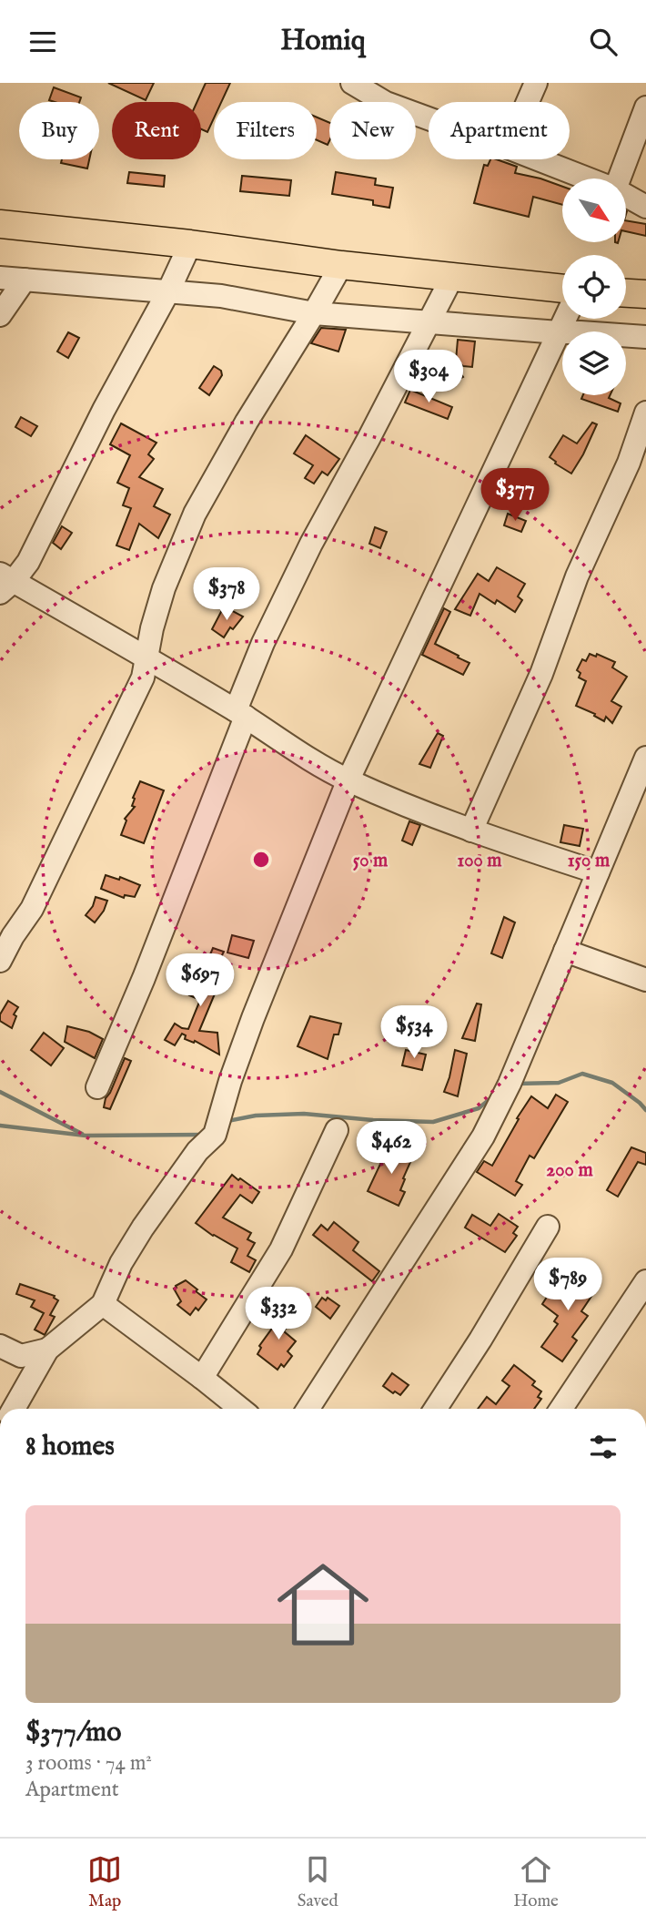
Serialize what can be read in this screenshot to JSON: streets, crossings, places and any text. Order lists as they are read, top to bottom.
{
  "north": "bottom right",
  "page": {
    "header": "Homiq",
    "chip": [
      "Buy",
      "Rent",
      "Filters",
      "New",
      "Apartment"
    ],
    "price": [
      "$304",
      "$377",
      "$378",
      "$697",
      "$534",
      "$462",
      "$789",
      "$332"
    ],
    "heading": "8 homes",
    "list": [
      {
        "name": "$377/mo",
        "note": "3 rooms · 74 m² · Apartment"
      }
    ],
    "tabs": ["Map", "Saved", "Home"]
  },
  "rings": [
    "50 m",
    "100 m",
    "150 m",
    "200 m"
  ]
}
